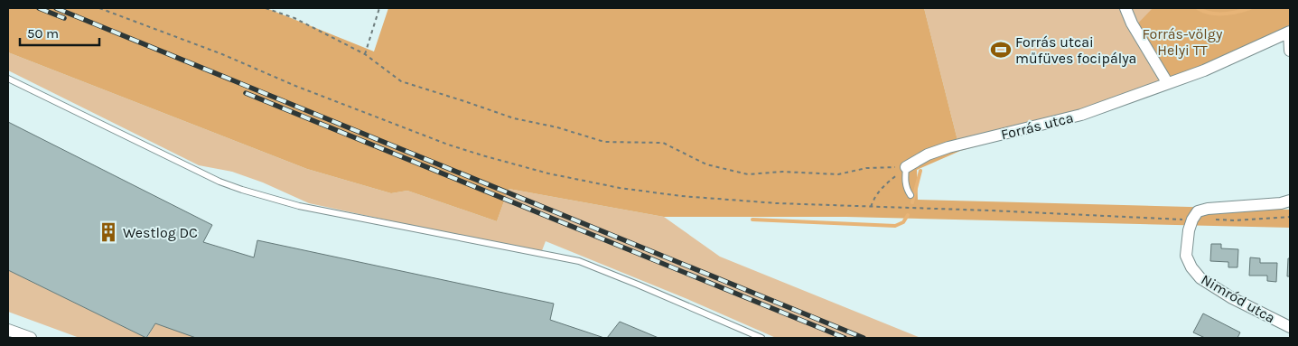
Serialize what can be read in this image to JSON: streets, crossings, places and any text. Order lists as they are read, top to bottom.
{
  "streets": {
    "street": ["Forrás utca", "Nimród utca"]
  },
  "parks": ["Forrás-völgy Helyi TT"],
  "places": {
    "sports": ["Forrás utcai műfüves focipálya"],
    "building": ["Westlog DC"]
  },
  "scale_bar": "50 m"
}
